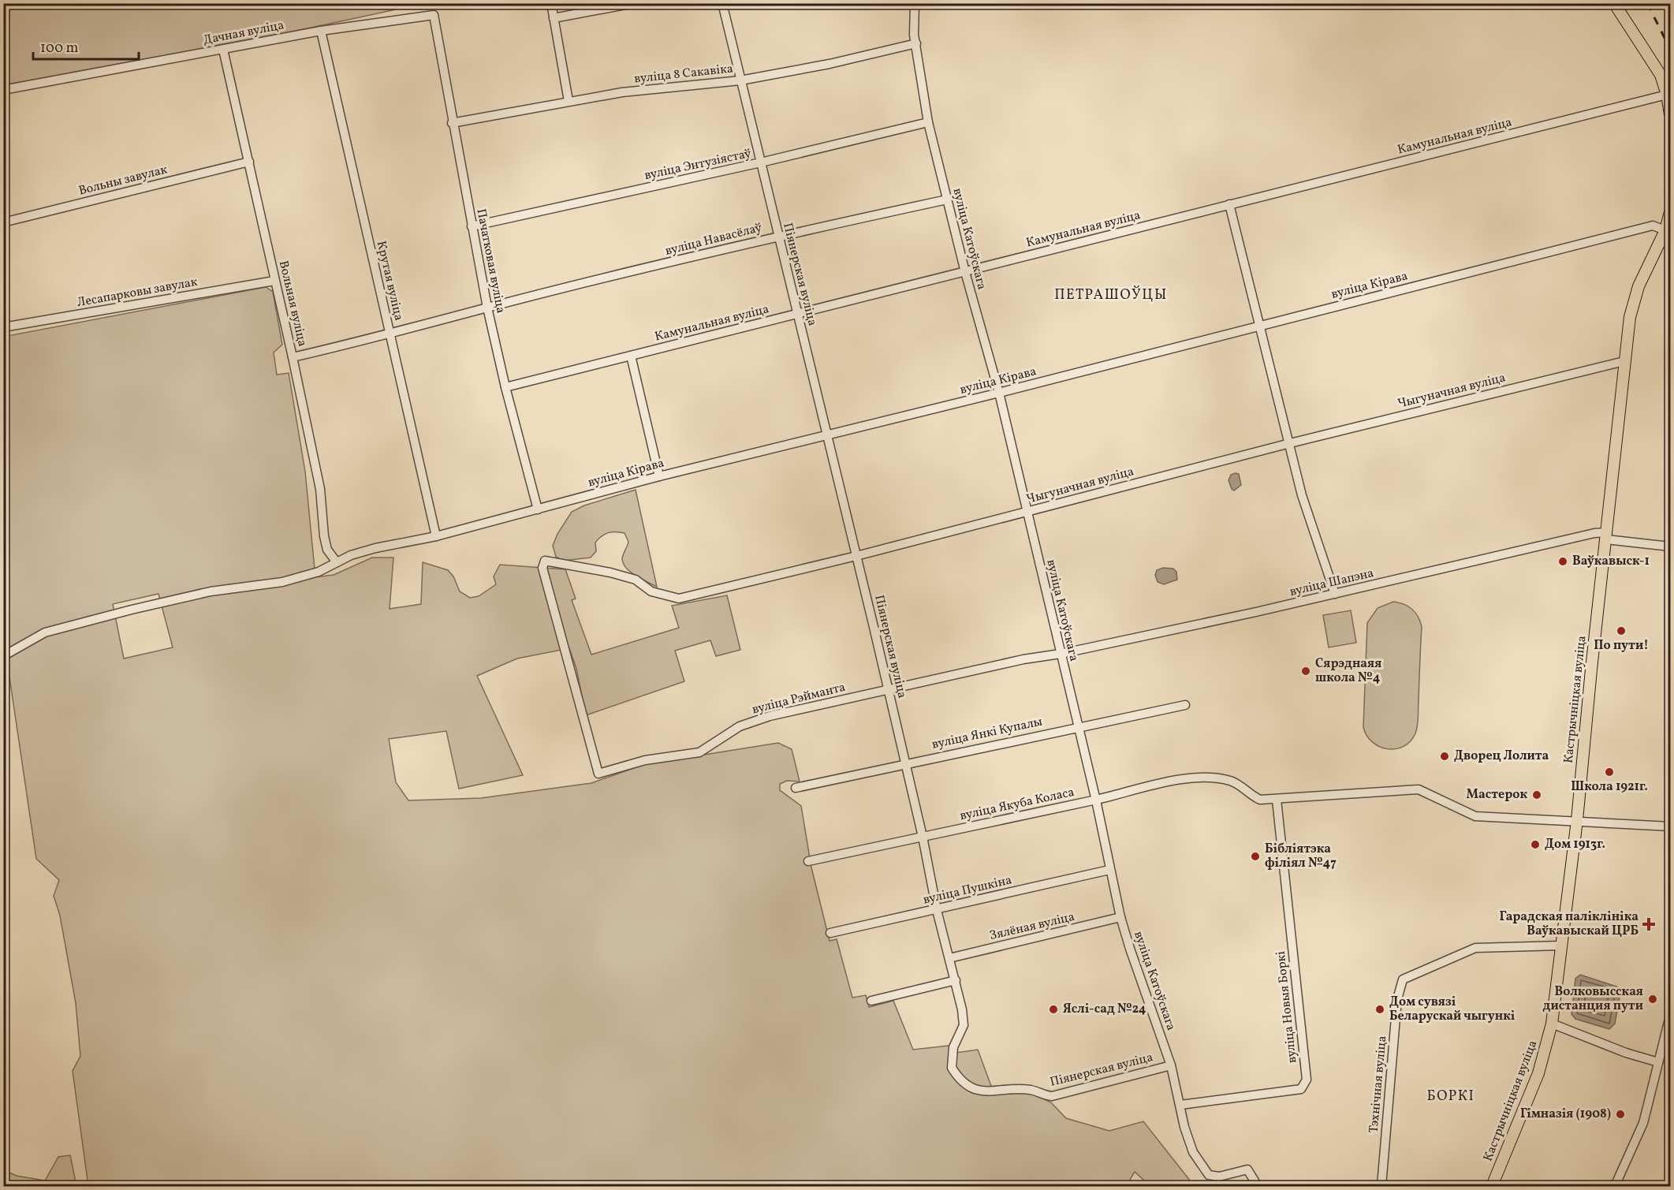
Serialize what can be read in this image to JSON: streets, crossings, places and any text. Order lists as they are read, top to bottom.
{
  "streets": {
    "main road": ["Кастрычніцкая вуліца"],
    "street": [
      "Дачная вуліца",
      "вуліца 8 Сакавіка",
      "Камунальная вуліца",
      "вуліца Энтузіястаў",
      "Вольны завулак",
      "вуліца Катоўскага",
      "вуліца Навасёлаў",
      "Пачатковая вуліца",
      "Піянерская вуліца",
      "Крутая вуліца",
      "вуліца Кірава",
      "Лесапарковы завулак",
      "Вольная вуліца",
      "Чыгуначная вуліца",
      "вуліца Шапэна",
      "вуліца Рэйманта",
      "вуліца Янкі Купалы",
      "вуліца Якуба Коласа",
      "вуліца Пушкіна",
      "Зялёная вуліца",
      "вуліца Новыя Боркі",
      "Тэхнічная вуліца"
    ]
  },
  "crossings": [
    ["Дачная вуліца", "Пачатковая вуліца"],
    ["Дачная вуліца", "Крутая вуліца"],
    ["Дачная вуліца", "Вольная вуліца"],
    ["вуліца 8 Сакавіка", "вуліца Катоўскага"],
    ["вуліца 8 Сакавіка", "Пачатковая вуліца"],
    ["вуліца 8 Сакавіка", "Піянерская вуліца"],
    ["Камунальная вуліца", "вуліца Катоўскага"],
    ["Камунальная вуліца", "Пачатковая вуліца"],
    ["Камунальная вуліца", "Піянерская вуліца"],
    ["вуліца Энтузіястаў", "вуліца Катоўскага"],
    ["вуліца Энтузіястаў", "Пачатковая вуліца"],
    ["вуліца Энтузіястаў", "Піянерская вуліца"],
    ["Вольны завулак", "Вольная вуліца"],
    ["вуліца Катоўскага", "вуліца Навасёлаў"],
    ["вуліца Катоўскага", "Піянерская вуліца"],
    ["вуліца Катоўскага", "вуліца Кірава"],
    ["вуліца Катоўскага", "Чыгуначная вуліца"],
    ["вуліца Катоўскага", "вуліца Шапэна"],
    ["вуліца Катоўскага", "вуліца Рэйманта"],
    ["вуліца Катоўскага", "вуліца Янкі Купалы"],
    ["вуліца Катоўскага", "вуліца Якуба Коласа"],
    ["вуліца Катоўскага", "вуліца Пушкіна"],
    ["вуліца Катоўскага", "Зялёная вуліца"],
    ["вуліца Катоўскага", "вуліца Новыя Боркі"],
    ["вуліца Навасёлаў", "Пачатковая вуліца"],
    ["вуліца Навасёлаў", "Піянерская вуліца"],
    ["вуліца Навасёлаў", "Крутая вуліца"],
    ["вуліца Навасёлаў", "Вольная вуліца"],
    ["Пачатковая вуліца", "вуліца Кірава"],
    ["Піянерская вуліца", "вуліца Кірава"],
    ["Піянерская вуліца", "Чыгуначная вуліца"],
    ["Піянерская вуліца", "вуліца Рэйманта"],
    ["Піянерская вуліца", "вуліца Янкі Купалы"],
    ["Піянерская вуліца", "вуліца Якуба Коласа"],
    ["Піянерская вуліца", "вуліца Пушкіна"],
    ["Піянерская вуліца", "Зялёная вуліца"],
    ["Крутая вуліца", "вуліца Кірава"],
    ["вуліца Кірава", "Вольная вуліца"],
    ["вуліца Кірава", "Кастрычніцкая вуліца"],
    ["Лесапарковы завулак", "Вольная вуліца"],
    ["Чыгуначная вуліца", "вуліца Рэйманта"],
    ["Чыгуначная вуліца", "Кастрычніцкая вуліца"],
    ["вуліца Шапэна", "вуліца Рэйманта"],
    ["вуліца Шапэна", "Кастрычніцкая вуліца"],
    ["Кастрычніцкая вуліца", "Тэхнічная вуліца"],
    ["вуліца Якуба Коласа", "вуліца Новыя Боркі"]
  ],
  "districts": ["ПЕТРАШОЎЦЫ", "БОРКІ"],
  "places": {
    "other": [
      "Ваўкавыск-1",
      "По пути!",
      "Сярэднаяя школа №4",
      "Дворец Лолита",
      "Школа 1921г.",
      "Мастерок",
      "Дом 1913г.",
      "Бібліятэка філіял №47",
      "Волковысская дистанция пути",
      "Яслі-сад №24",
      "Дом сувязі Беларускай чыгункі",
      "Гімназія (1908)"
    ],
    "health": ["Гарадская паліклініка Ваўкавыскай ЦРБ"]
  },
  "scale_bar": "100 m"
}
